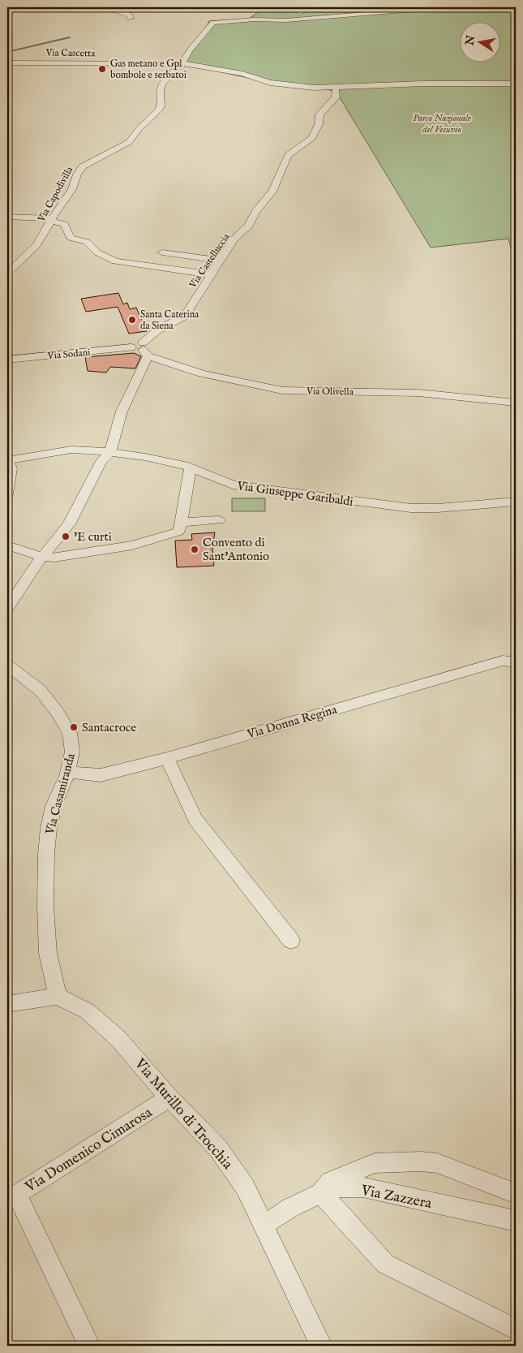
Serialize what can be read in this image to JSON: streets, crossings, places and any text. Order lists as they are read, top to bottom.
{
  "streets": {
    "street": [
      "Via Cascetta",
      "Via Capodivilla",
      "Via Castelluccia",
      "Via Sodani",
      "Via Olivella",
      "Via Giuseppe Garibaldi",
      "Via Donna Regina",
      "Via Casamiranda",
      "Via Murillo di Trocchia",
      "Via Domenico Cimarosa",
      "Via Zazzera"
    ]
  },
  "crossings": [
    ["Via Cascetta", "Via Capodivilla"],
    ["Via Cascetta", "Via Castelluccia"],
    ["Via Castelluccia", "Via Sodani"],
    ["Via Castelluccia", "Via Olivella"],
    ["Via Sodani", "Via Olivella"],
    ["Via Donna Regina", "Via Casamiranda"],
    ["Via Casamiranda", "Via Murillo di Trocchia"],
    ["Via Murillo di Trocchia", "Via Domenico Cimarosa"],
    ["Via Murillo di Trocchia", "Via Zazzera"]
  ],
  "parks": ["Parco Nazionale del Vesuvio"],
  "places": [
    "Gas metano e Gpl bombole e serbatoi",
    "Santa Caterina da Siena",
    "'E curti",
    "Convento di Sant'Antonio",
    "Santacroce"
  ],
  "north": "left"
}
